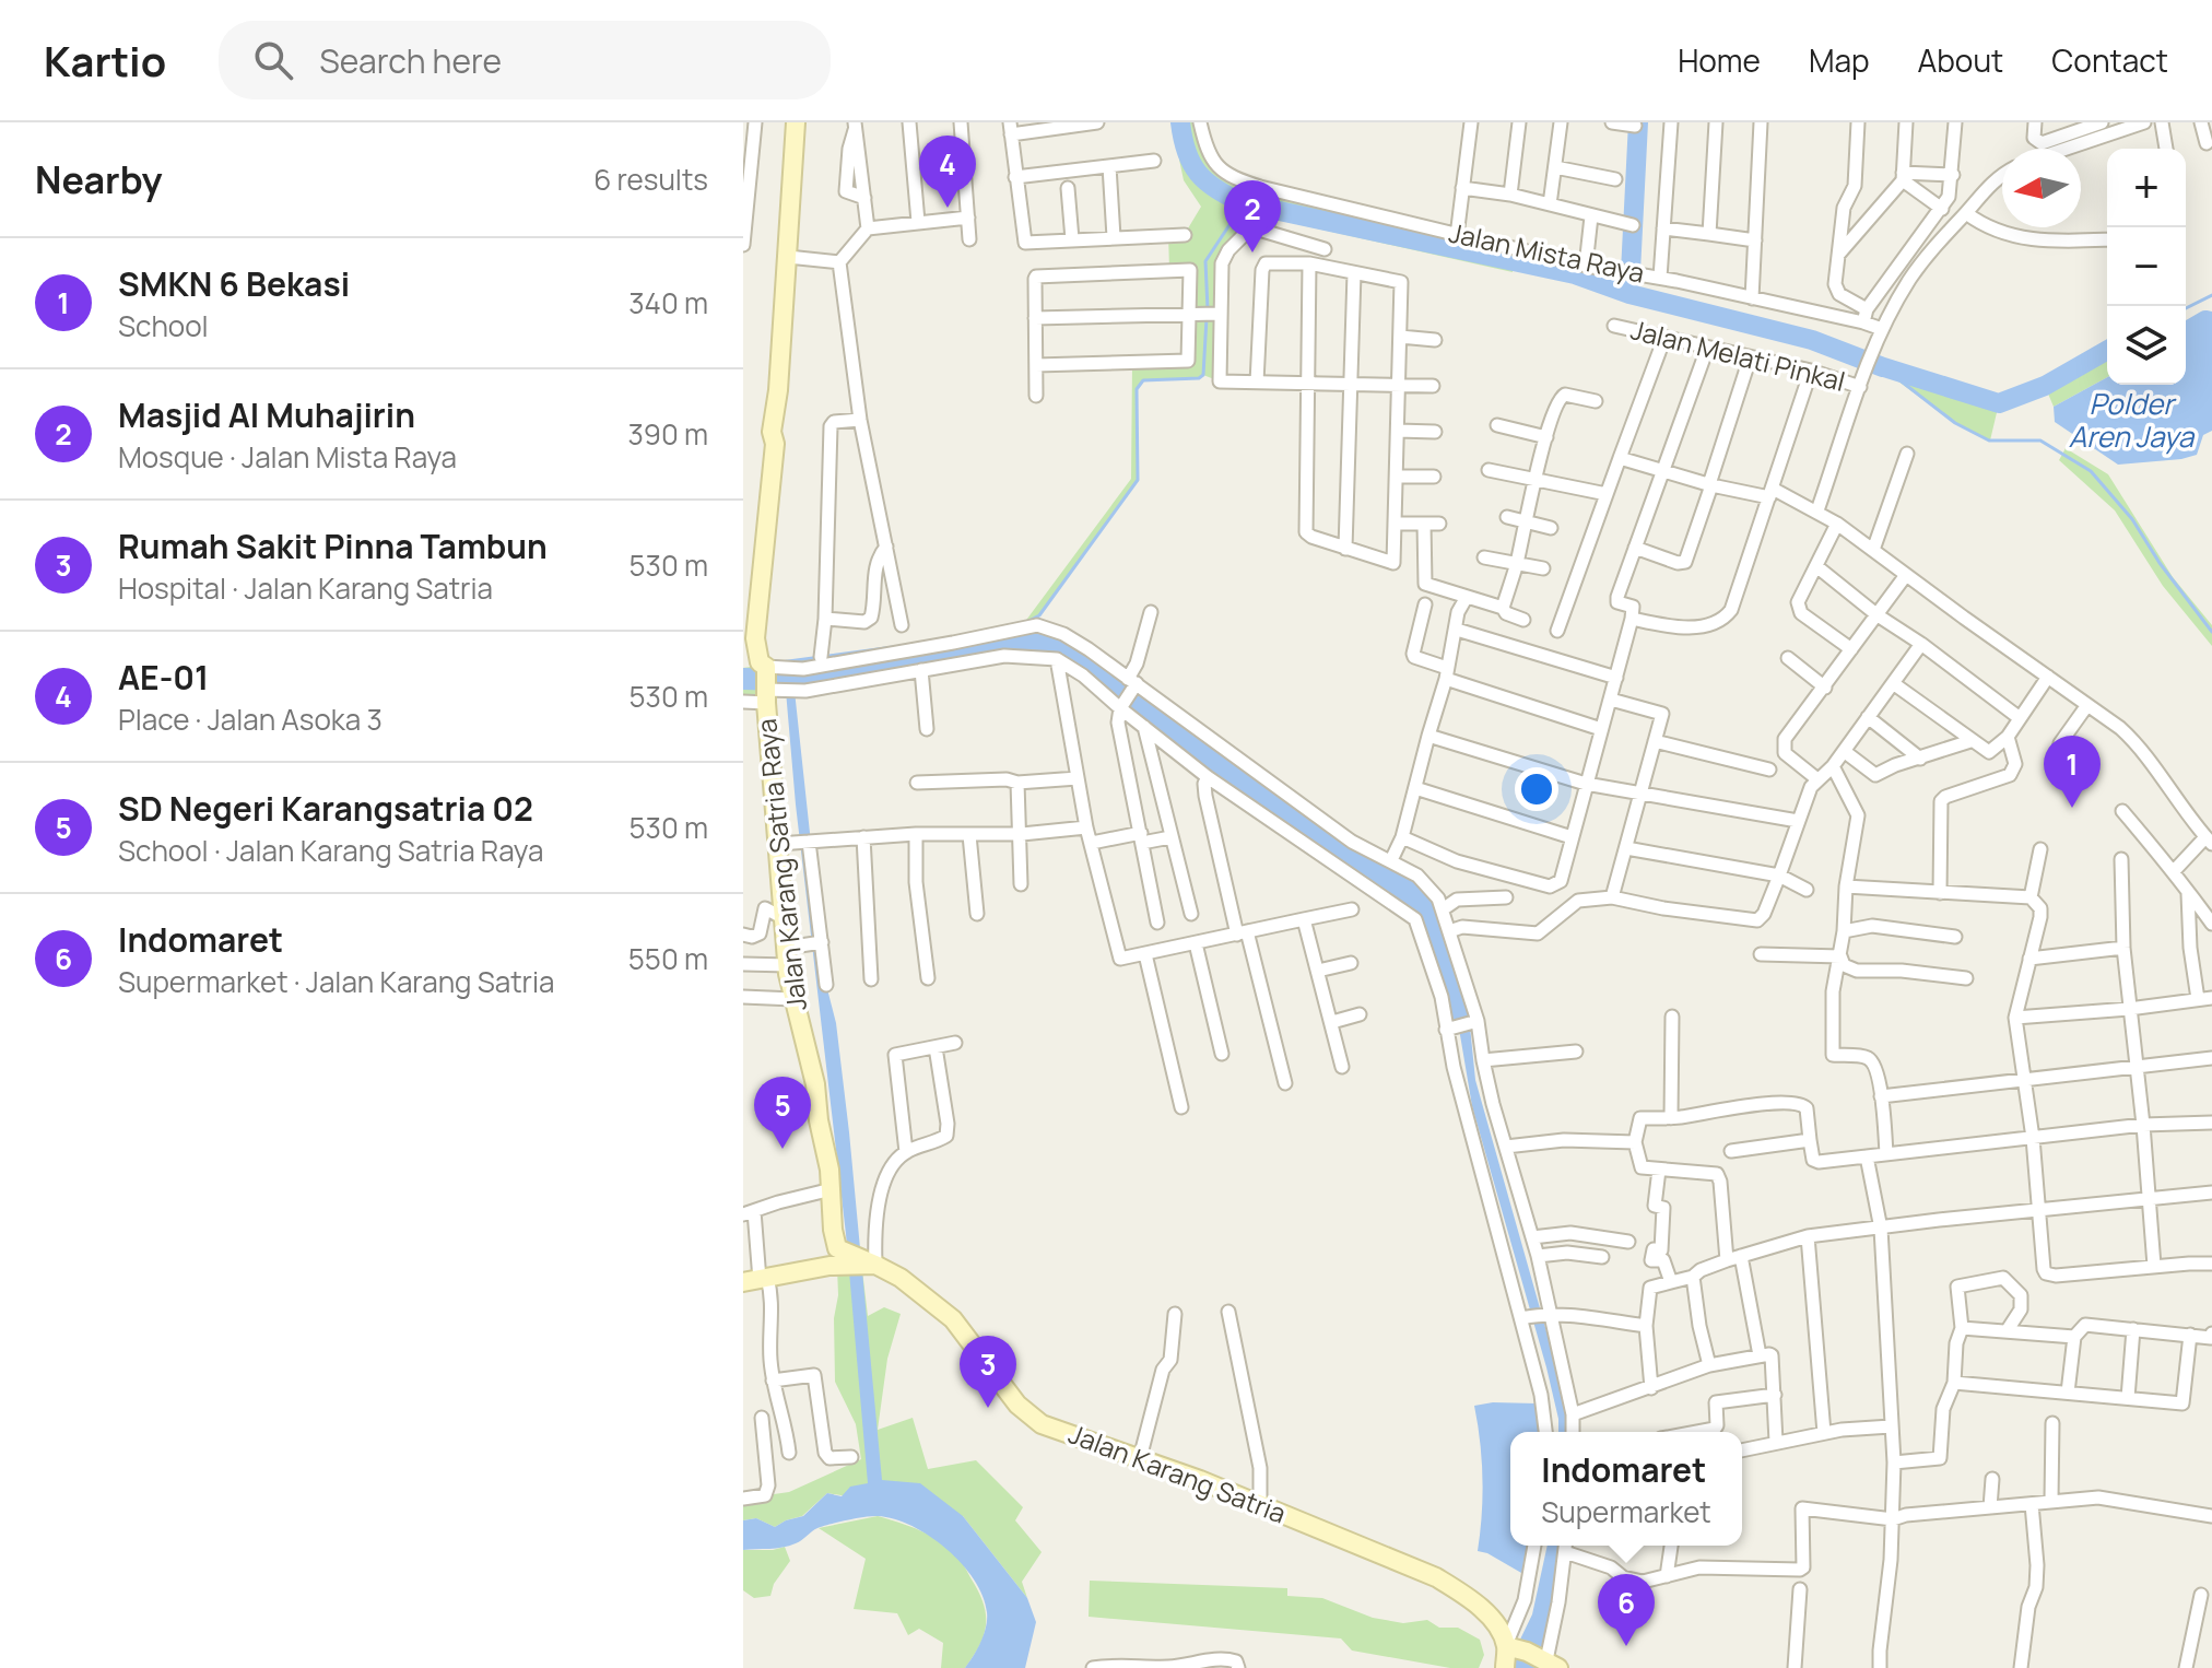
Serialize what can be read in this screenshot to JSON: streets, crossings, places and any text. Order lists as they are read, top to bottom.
{
  "streets": {
    "street": [
      "Jalan Mista Raya",
      "Jalan Melati Pinkal",
      "Jalan Karang Satria Raya",
      "Jalan Karang Satria"
    ]
  },
  "crossings": [
    ["Jalan Karang Satria Raya", "Jalan Karang Satria"]
  ],
  "water": ["Polder Aren Jaya"],
  "north": "left",
  "page": {
    "header": "Kartio",
    "search": "Search here",
    "nav": [
      "Home",
      "Map",
      "About",
      "Contact"
    ],
    "heading": ["Nearby", "6 results"],
    "pins": [
      "4",
      "2",
      "1",
      "5",
      "3",
      "6"
    ],
    "map_buttons": ["+", "−"],
    "list": [
      {
        "mark": "1",
        "name": "SMKN 6 Bekasi",
        "note": "School",
        "value": "340 m"
      },
      {
        "mark": "2",
        "name": "Masjid Al Muhajirin",
        "note": "Mosque · Jalan Mista Raya",
        "value": "390 m"
      },
      {
        "mark": "3",
        "name": "Rumah Sakit Pinna Tambun",
        "note": "Hospital · Jalan Karang Satria",
        "value": "530 m"
      },
      {
        "mark": "4",
        "name": "AE-01",
        "note": "Place · Jalan Asoka 3",
        "value": "530 m"
      },
      {
        "mark": "5",
        "name": "SD Negeri Karangsatria 02",
        "note": "School · Jalan Karang Satria Raya",
        "value": "530 m"
      },
      {
        "mark": "6",
        "name": "Indomaret",
        "note": "Supermarket · Jalan Karang Satria",
        "value": "550 m"
      }
    ],
    "popup": ["Indomaret", "Supermarket"]
  }
}
